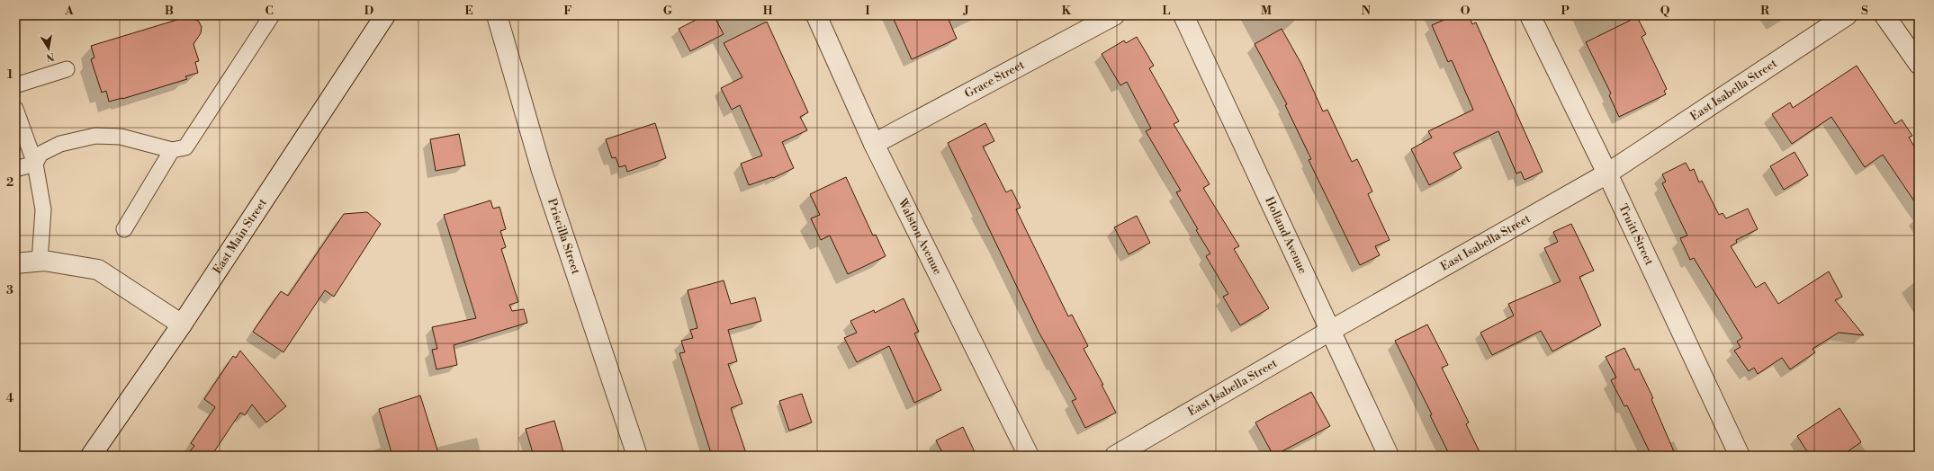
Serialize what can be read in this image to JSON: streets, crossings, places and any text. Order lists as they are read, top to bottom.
{
  "streets": {
    "street": [
      "Grace Street",
      "East Isabella Street",
      "Truitt Street",
      "Holland Avenue",
      "East Main Street",
      "Priscilla Street",
      "Walston Avenue"
    ]
  },
  "crossings": [
    ["Grace Street", "Walston Avenue"],
    ["East Isabella Street", "Truitt Street"],
    ["East Isabella Street", "Holland Avenue"]
  ],
  "north": "bottom",
  "grid": {
    "columns": [
      "A",
      "B",
      "C",
      "D",
      "E",
      "F",
      "G",
      "H",
      "I",
      "J",
      "K",
      "L",
      "M",
      "N",
      "O",
      "P",
      "Q",
      "R",
      "S"
    ],
    "rows": [
      "1",
      "2",
      "3",
      "4"
    ]
  }
}
